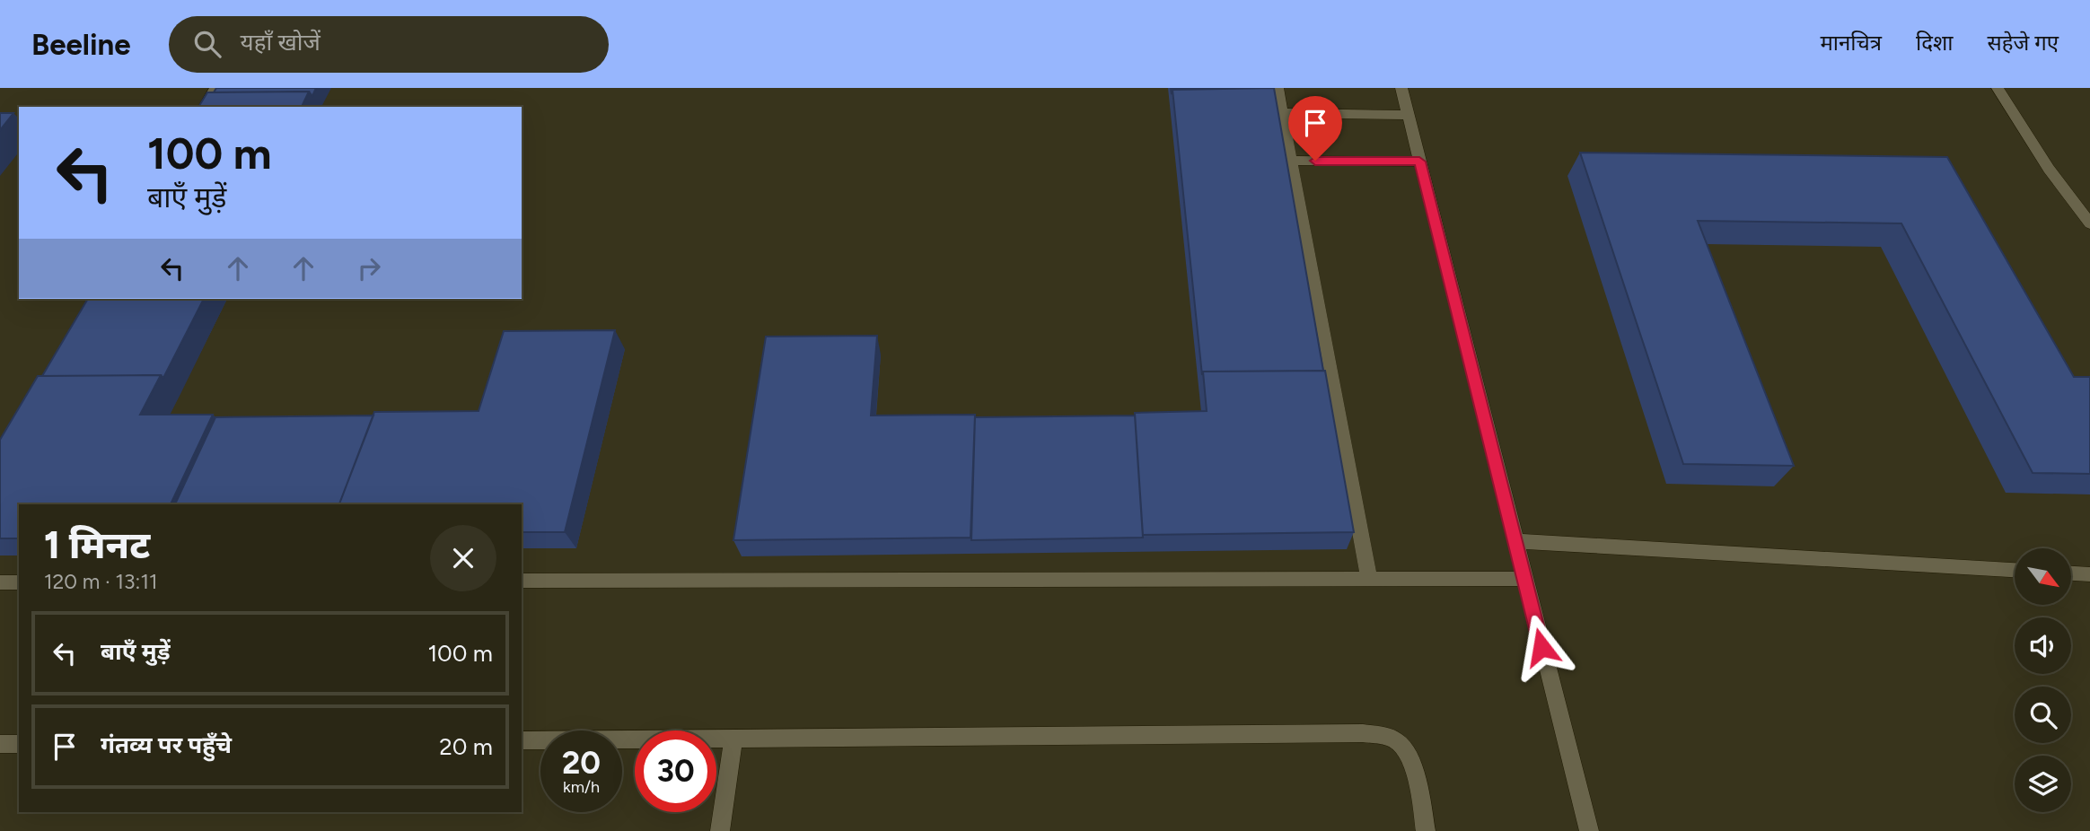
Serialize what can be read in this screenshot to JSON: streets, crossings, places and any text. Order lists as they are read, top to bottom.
{
  "north": "bottom right",
  "page": {
    "header": "Beeline",
    "search": "यहाँ खोजें",
    "nav": ["मानचित्र", "दिशा", "सहेजे गए"],
    "turn": ["100 m", "बाएँ मुड़ें"],
    "heading": ["1 मिनट", "120 m · 13:11"],
    "list": [
      {
        "name": "बाएँ मुड़ें",
        "value": "100 m"
      },
      {
        "name": "गंतव्य पर पहुँचे",
        "value": "20 m"
      }
    ],
    "speed": "20 km/h",
    "limit": "30"
  }
}
